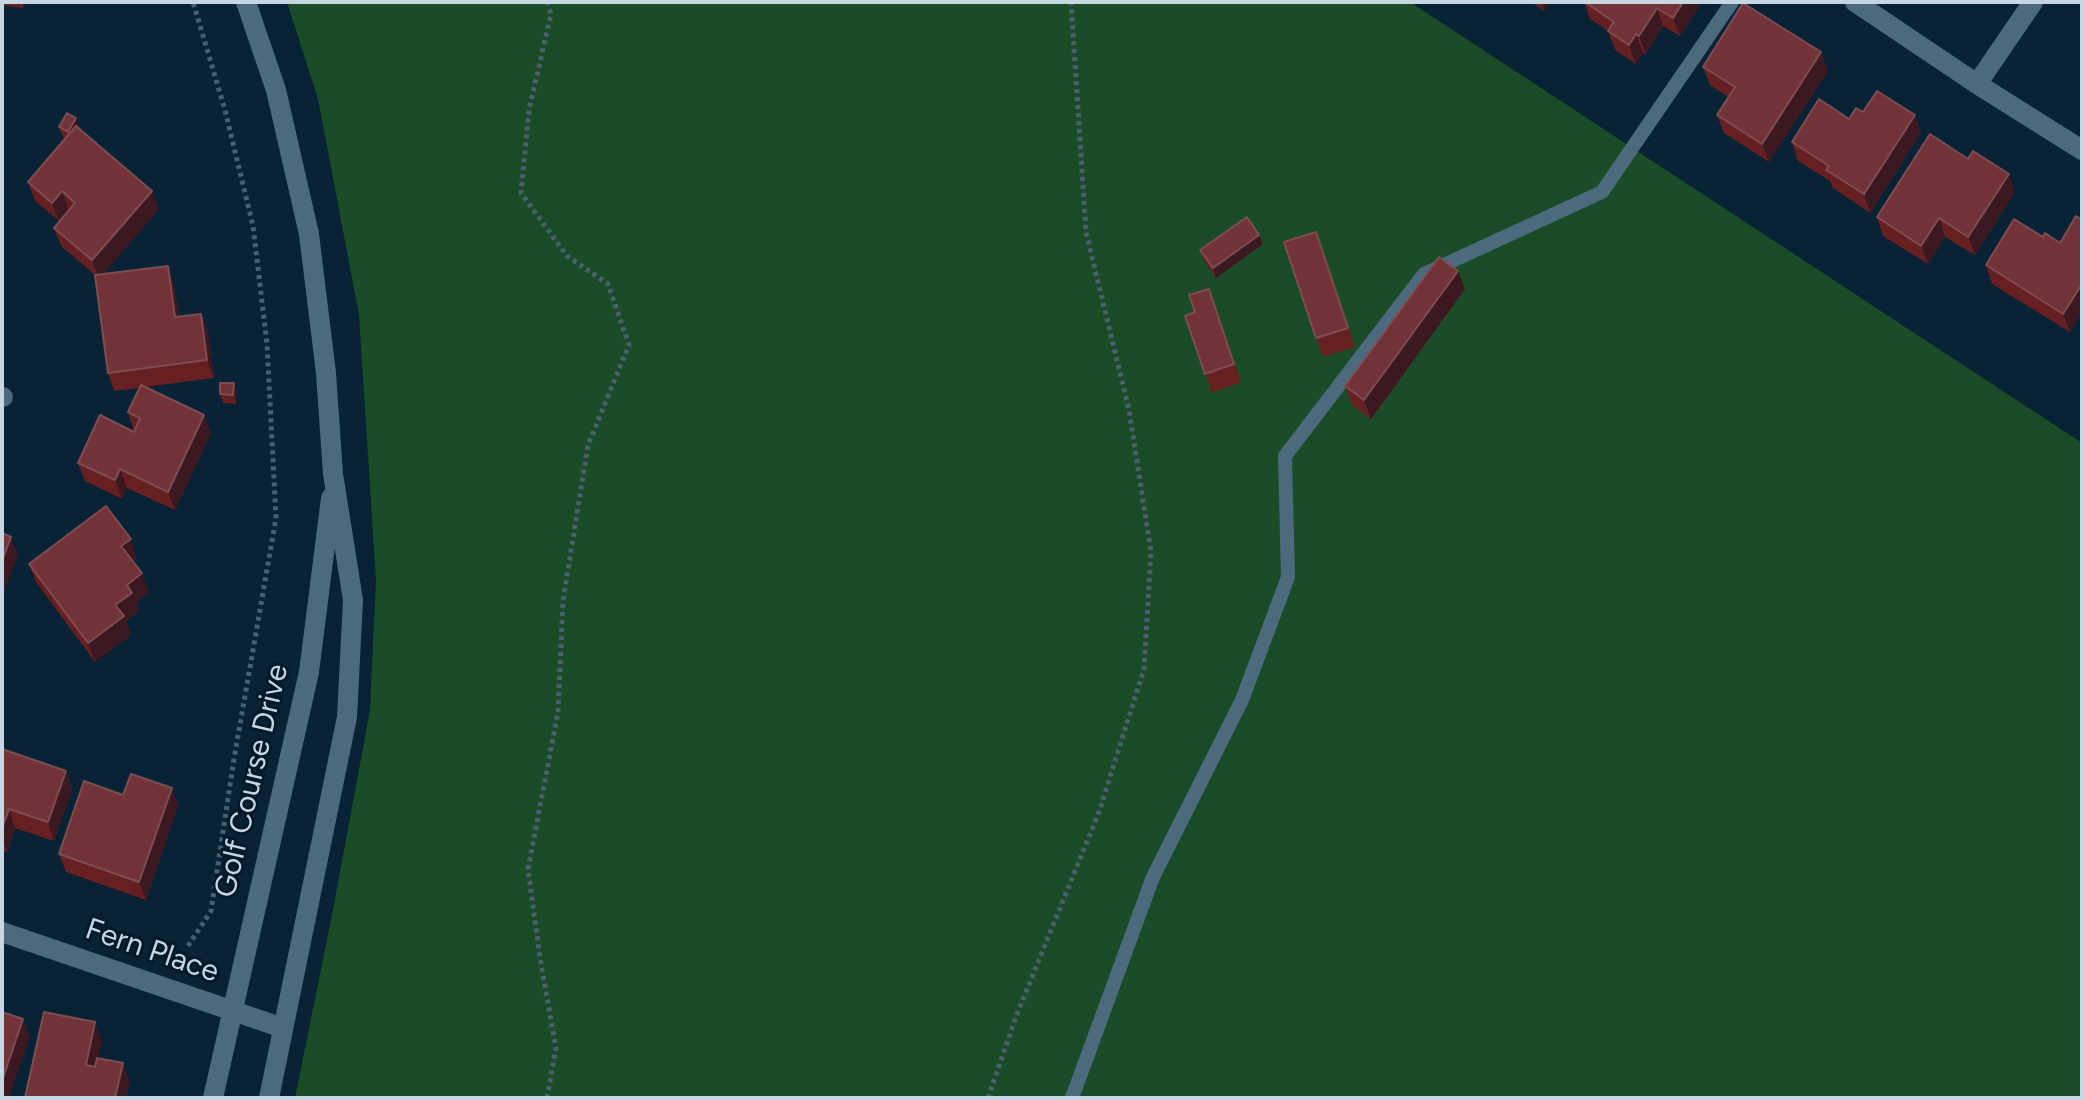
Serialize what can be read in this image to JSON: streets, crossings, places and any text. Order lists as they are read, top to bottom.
{
  "streets": {
    "street": ["Golf Course Drive", "Fern Place"]
  },
  "crossings": [
    ["Golf Course Drive", "Fern Place"]
  ]
}
